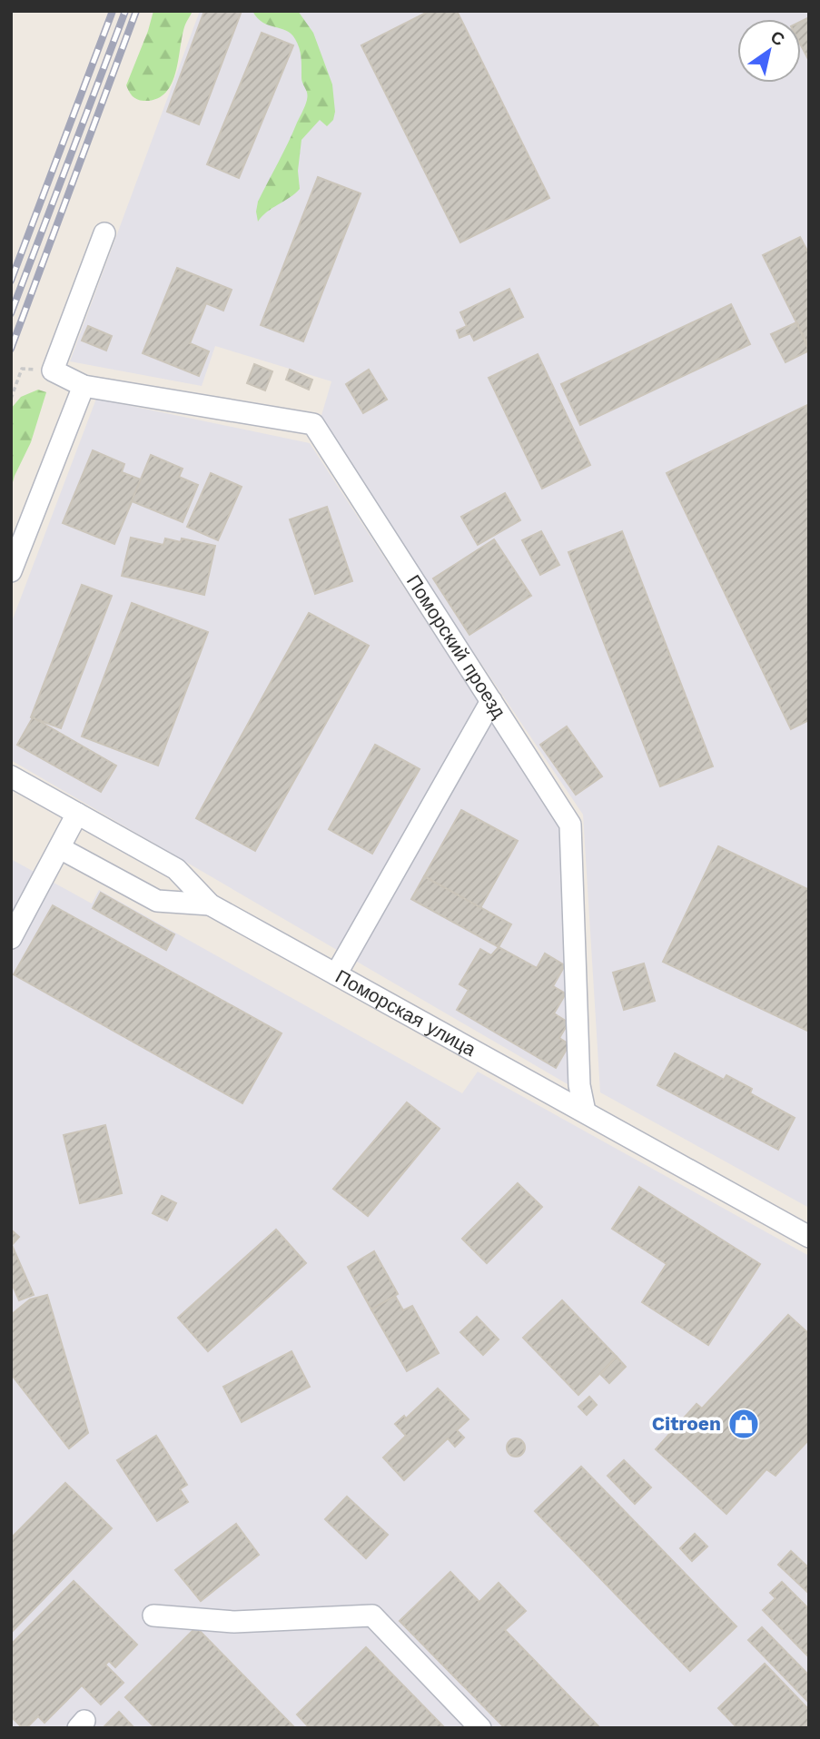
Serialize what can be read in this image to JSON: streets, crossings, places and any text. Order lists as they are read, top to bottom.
{
  "streets": {
    "street": ["Поморский проезд", "Поморская улица"]
  },
  "crossings": [
    ["Поморский проезд", "Поморская улица"]
  ],
  "places": {
    "shop": ["Citroen"]
  },
  "north": "top right"
}
